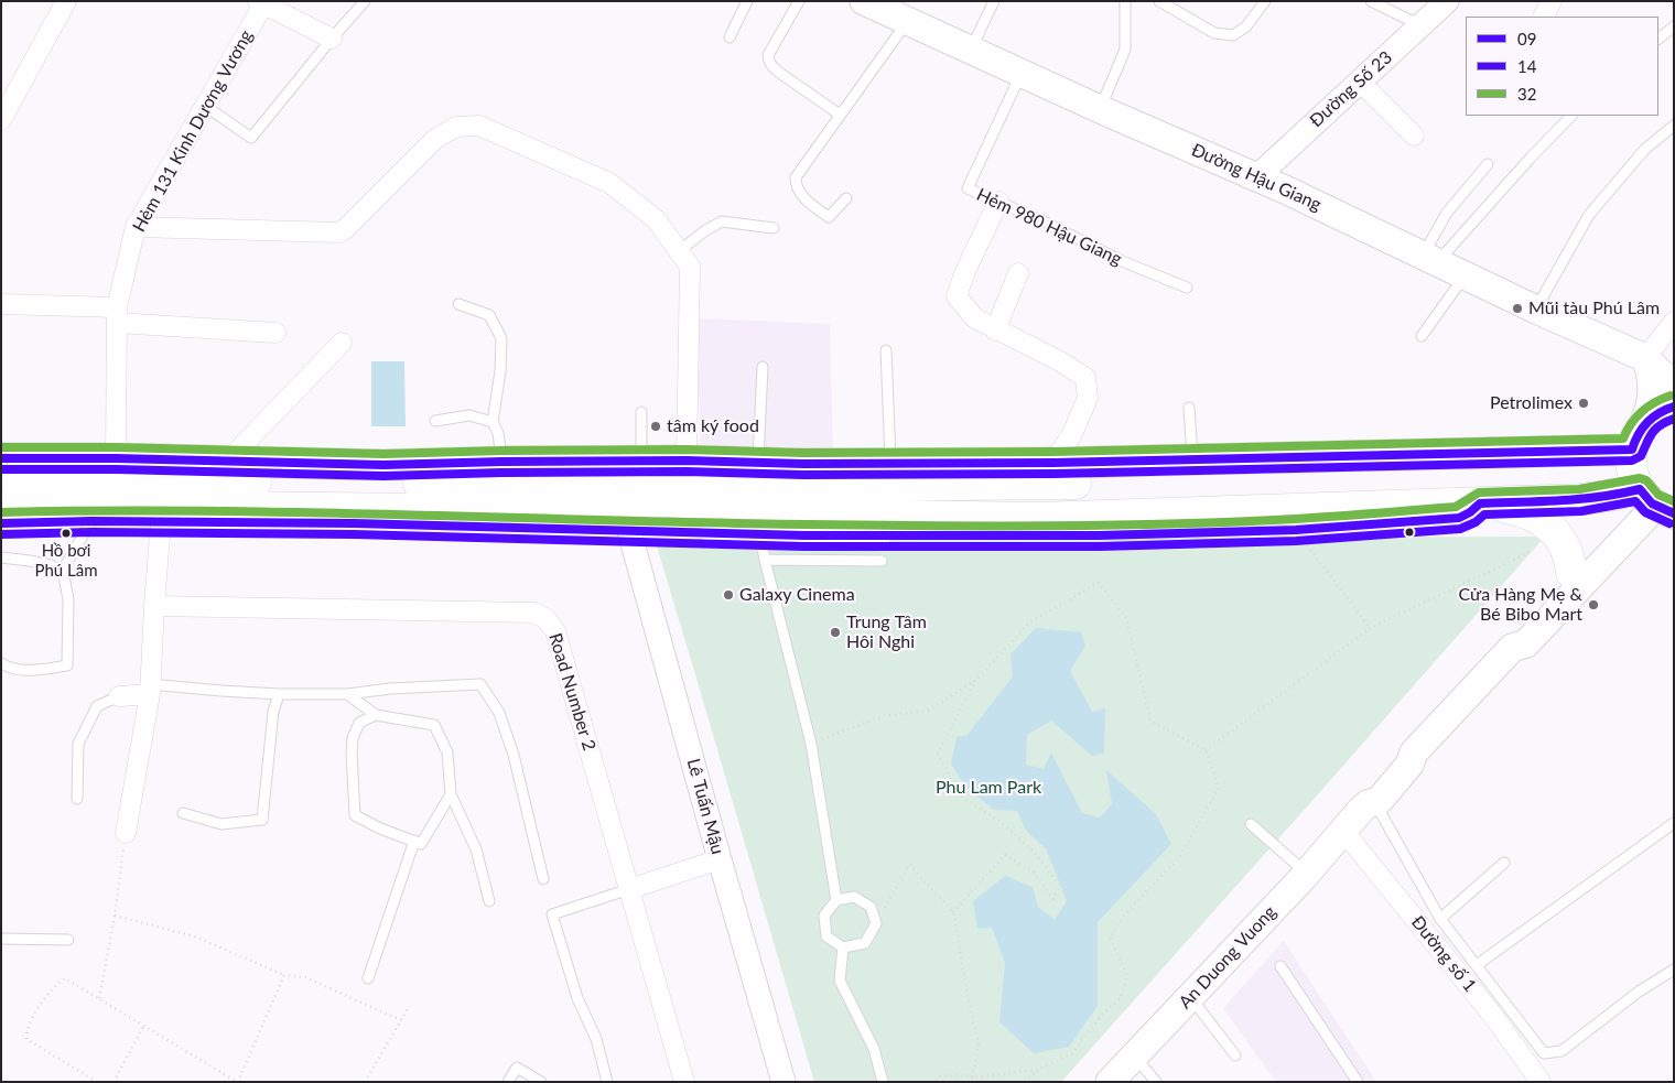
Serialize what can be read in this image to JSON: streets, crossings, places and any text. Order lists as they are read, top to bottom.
{
  "streets": {
    "main road": ["Đường Hậu Giang", "An Duong Vuong"],
    "street": [
      "Đường Số 23",
      "Hẻm 131 Kinh Dương Vương",
      "Road Number 2",
      "Lê Tuấn Mậu",
      "Đường số 1"
    ],
    "lane": ["Hẻm 980 Hậu Giang"]
  },
  "crossings": [
    ["Đường Số 23", "Đường Hậu Giang"],
    ["Đường Hậu Giang", "Hẻm 980 Hậu Giang"],
    ["Đường số 1", "An Duong Vuong"]
  ],
  "parks": ["Phu Lam Park"],
  "places": [
    "Mũi tàu Phú Lâm",
    "Petrolimex",
    "tâm ký food",
    "Hồ bơi Phú Lâm",
    "Galaxy Cinema",
    "Cửa Hàng Mẹ & Bé Bibo Mart",
    "Trung Tâm Hôi Nghi"
  ],
  "lines": ["transit line 32", "transit line 09", "transit line 14"],
  "legend": ["09", "14", "32"]
}
